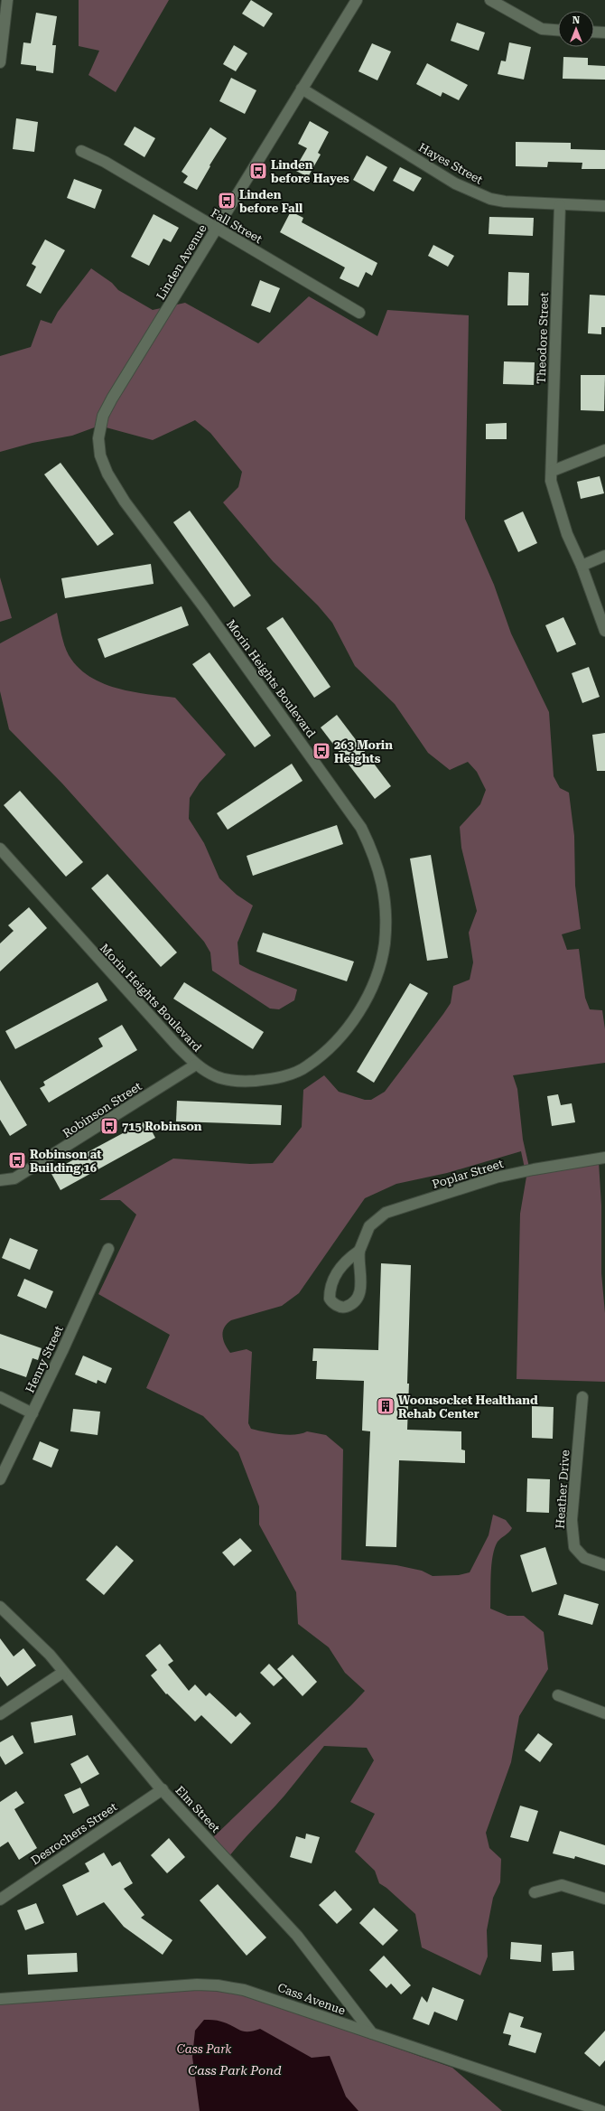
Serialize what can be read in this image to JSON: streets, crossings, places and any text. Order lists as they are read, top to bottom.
{
  "streets": {
    "street": [
      "Hayes Street",
      "Fall Street",
      "Linden Avenue",
      "Theodore Street",
      "Morin Heights Boulevard",
      "Robinson Street",
      "Poplar Street",
      "Henry Street",
      "Heather Drive",
      "Elm Street",
      "Desrochers Street",
      "Cass Avenue"
    ]
  },
  "crossings": [
    ["Hayes Street", "Linden Avenue"],
    ["Hayes Street", "Theodore Street"],
    ["Fall Street", "Linden Avenue"],
    ["Linden Avenue", "Morin Heights Boulevard"],
    ["Morin Heights Boulevard", "Robinson Street"],
    ["Elm Street", "Desrochers Street"],
    ["Elm Street", "Cass Avenue"]
  ],
  "water": ["Cass Park Pond"],
  "parks": ["Cass Park"],
  "places": {
    "bus stop": [
      "Linden before Hayes",
      "Linden before Fall",
      "263 Morin Heights",
      "715 Robinson",
      "Robinson at Building 16"
    ],
    "building": ["Woonsocket Healthand Rehab Center"]
  },
  "north": "top"
}
